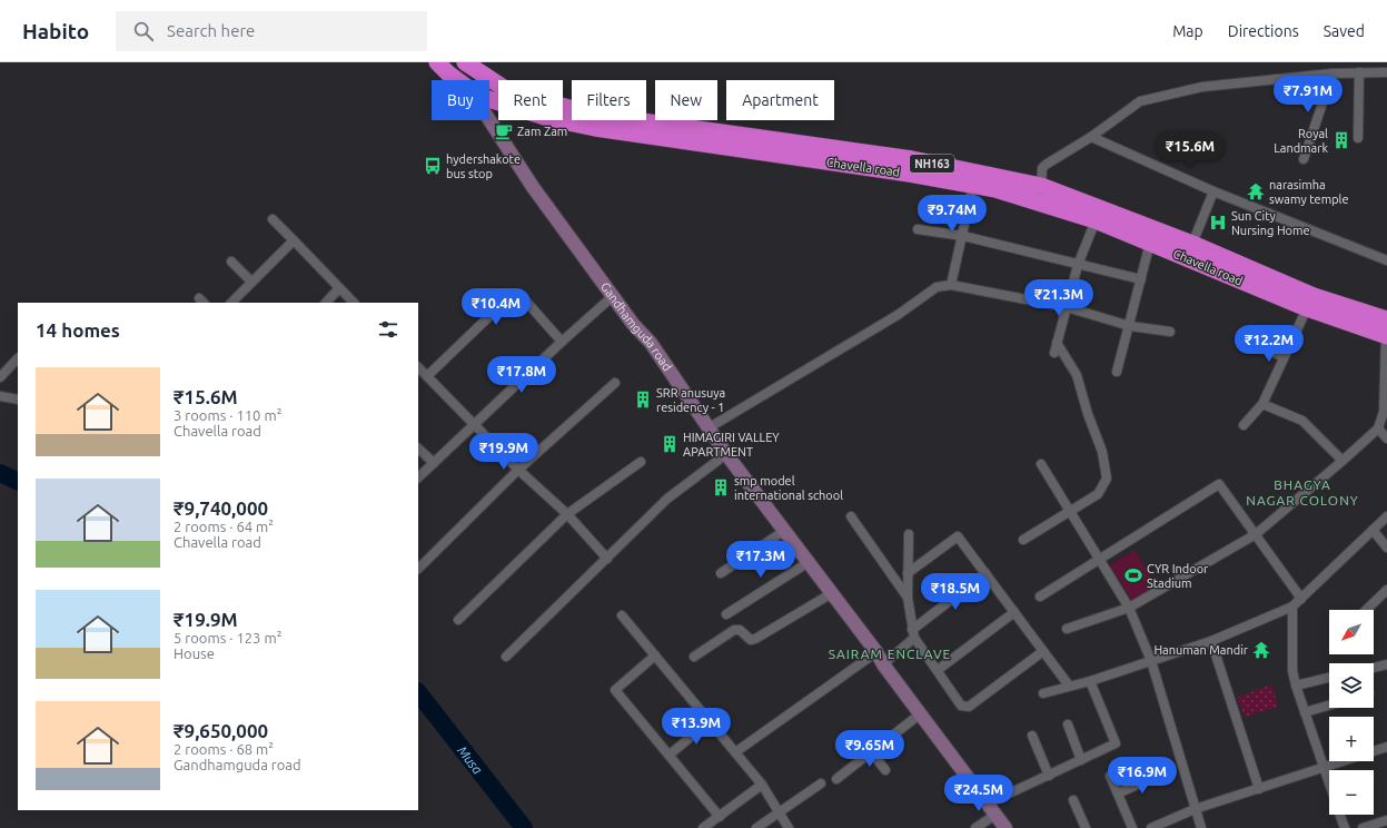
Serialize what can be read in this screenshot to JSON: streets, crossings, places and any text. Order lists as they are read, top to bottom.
{
  "streets": {
    "highway": ["NH163", "Chavella road"],
    "street": ["Gandhamguda road"]
  },
  "districts": ["BHAGYA NAGAR COLONY", "SAIRAM ENCLAVE"],
  "water": ["Musa"],
  "places": {
    "cafe": ["Zam Zam"],
    "building": [
      "Royal Landmark",
      "SRR anusuya residency - 1",
      "HIMAGIRI VALLEY APARTMENT",
      "smp model international school"
    ],
    "bus stop": ["hydershakote bus stop"],
    "temple": ["narasimha swamy temple", "Hanuman Mandir"],
    "hospital": ["Sun City Nursing Home"],
    "sports": ["CYR Indoor Stadium"]
  },
  "north": "bottom left",
  "page": {
    "header": "Habito",
    "search": "Search here",
    "nav": ["Map", "Directions", "Saved"],
    "price": [
      "₹7.91M",
      "₹15.6M",
      "₹9.74M",
      "₹21.3M",
      "₹10.4M",
      "₹12.2M",
      "₹17.8M",
      "₹19.9M",
      "₹17.3M",
      "₹18.5M",
      "₹13.9M",
      "₹9.65M",
      "₹16.9M",
      "₹24.5M"
    ],
    "chip": [
      "Buy",
      "Rent",
      "Filters",
      "New",
      "Apartment"
    ],
    "heading": "14 homes",
    "list": [
      {
        "name": "₹15.6M",
        "note": "3 rooms · 110 m² · Chavella road"
      },
      {
        "name": "₹9,740,000",
        "note": "2 rooms · 64 m² · Chavella road"
      },
      {
        "name": "₹19.9M",
        "note": "5 rooms · 123 m² · House"
      },
      {
        "name": "₹9,650,000",
        "note": "2 rooms · 68 m² · Gandhamguda road"
      }
    ],
    "map_buttons": ["+", "−"]
  }
}
